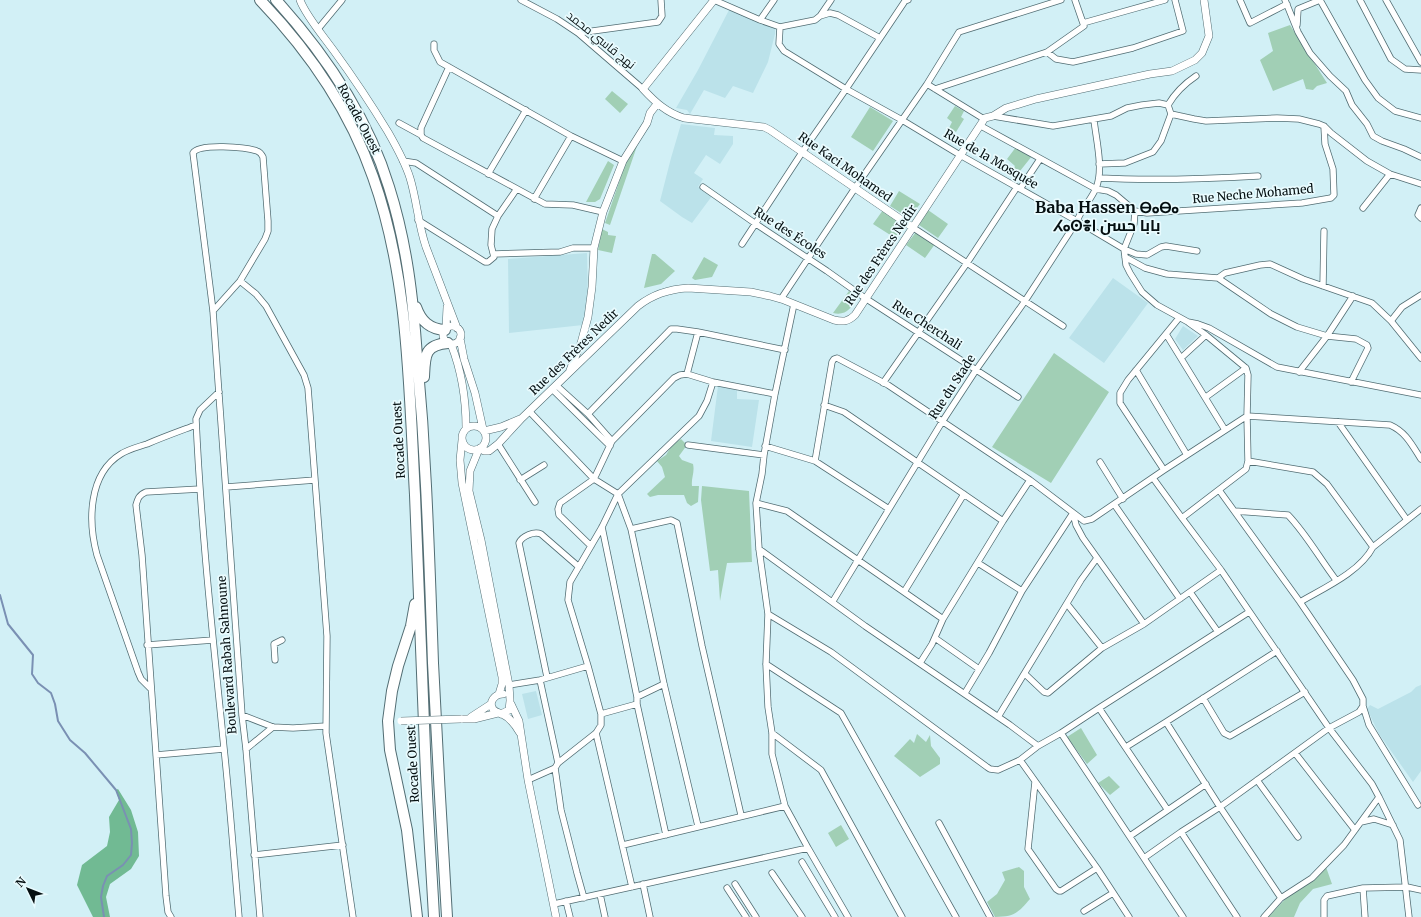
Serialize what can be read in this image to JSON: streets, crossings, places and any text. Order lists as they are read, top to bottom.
{
  "streets": {
    "highway": ["Rocade Ouest"],
    "street": [
      "نهج قاسي محمد",
      "Rue de la Mosquée",
      "Rue Kaci Mohamed",
      "Rue Neche Mohamed",
      "Rue des Écoles",
      "Rue des Frères Nedir",
      "Rue Cherchali",
      "Rue du Stade",
      "Boulevard Rabah Sahnoune"
    ]
  },
  "crossings": [
    ["نهج قاسي محمد", "Rue Kaci Mohamed"],
    ["Rue de la Mosquée", "Rue des Frères Nedir"],
    ["Rue de la Mosquée", "Rue du Stade"],
    ["Rue Kaci Mohamed", "Rue des Frères Nedir"],
    ["Rue Kaci Mohamed", "Rue du Stade"],
    ["Rue des Écoles", "Rue des Frères Nedir"],
    ["Rue des Écoles", "Rue Cherchali"],
    ["Rue des Frères Nedir", "Rue Cherchali"],
    ["Rue Cherchali", "Rue du Stade"]
  ],
  "districts": ["Baba Hassen ⴱⴰⴱⴰ ⵃⴰⵙⴻⵏ بابا حسن"],
  "north": "top left"
}
